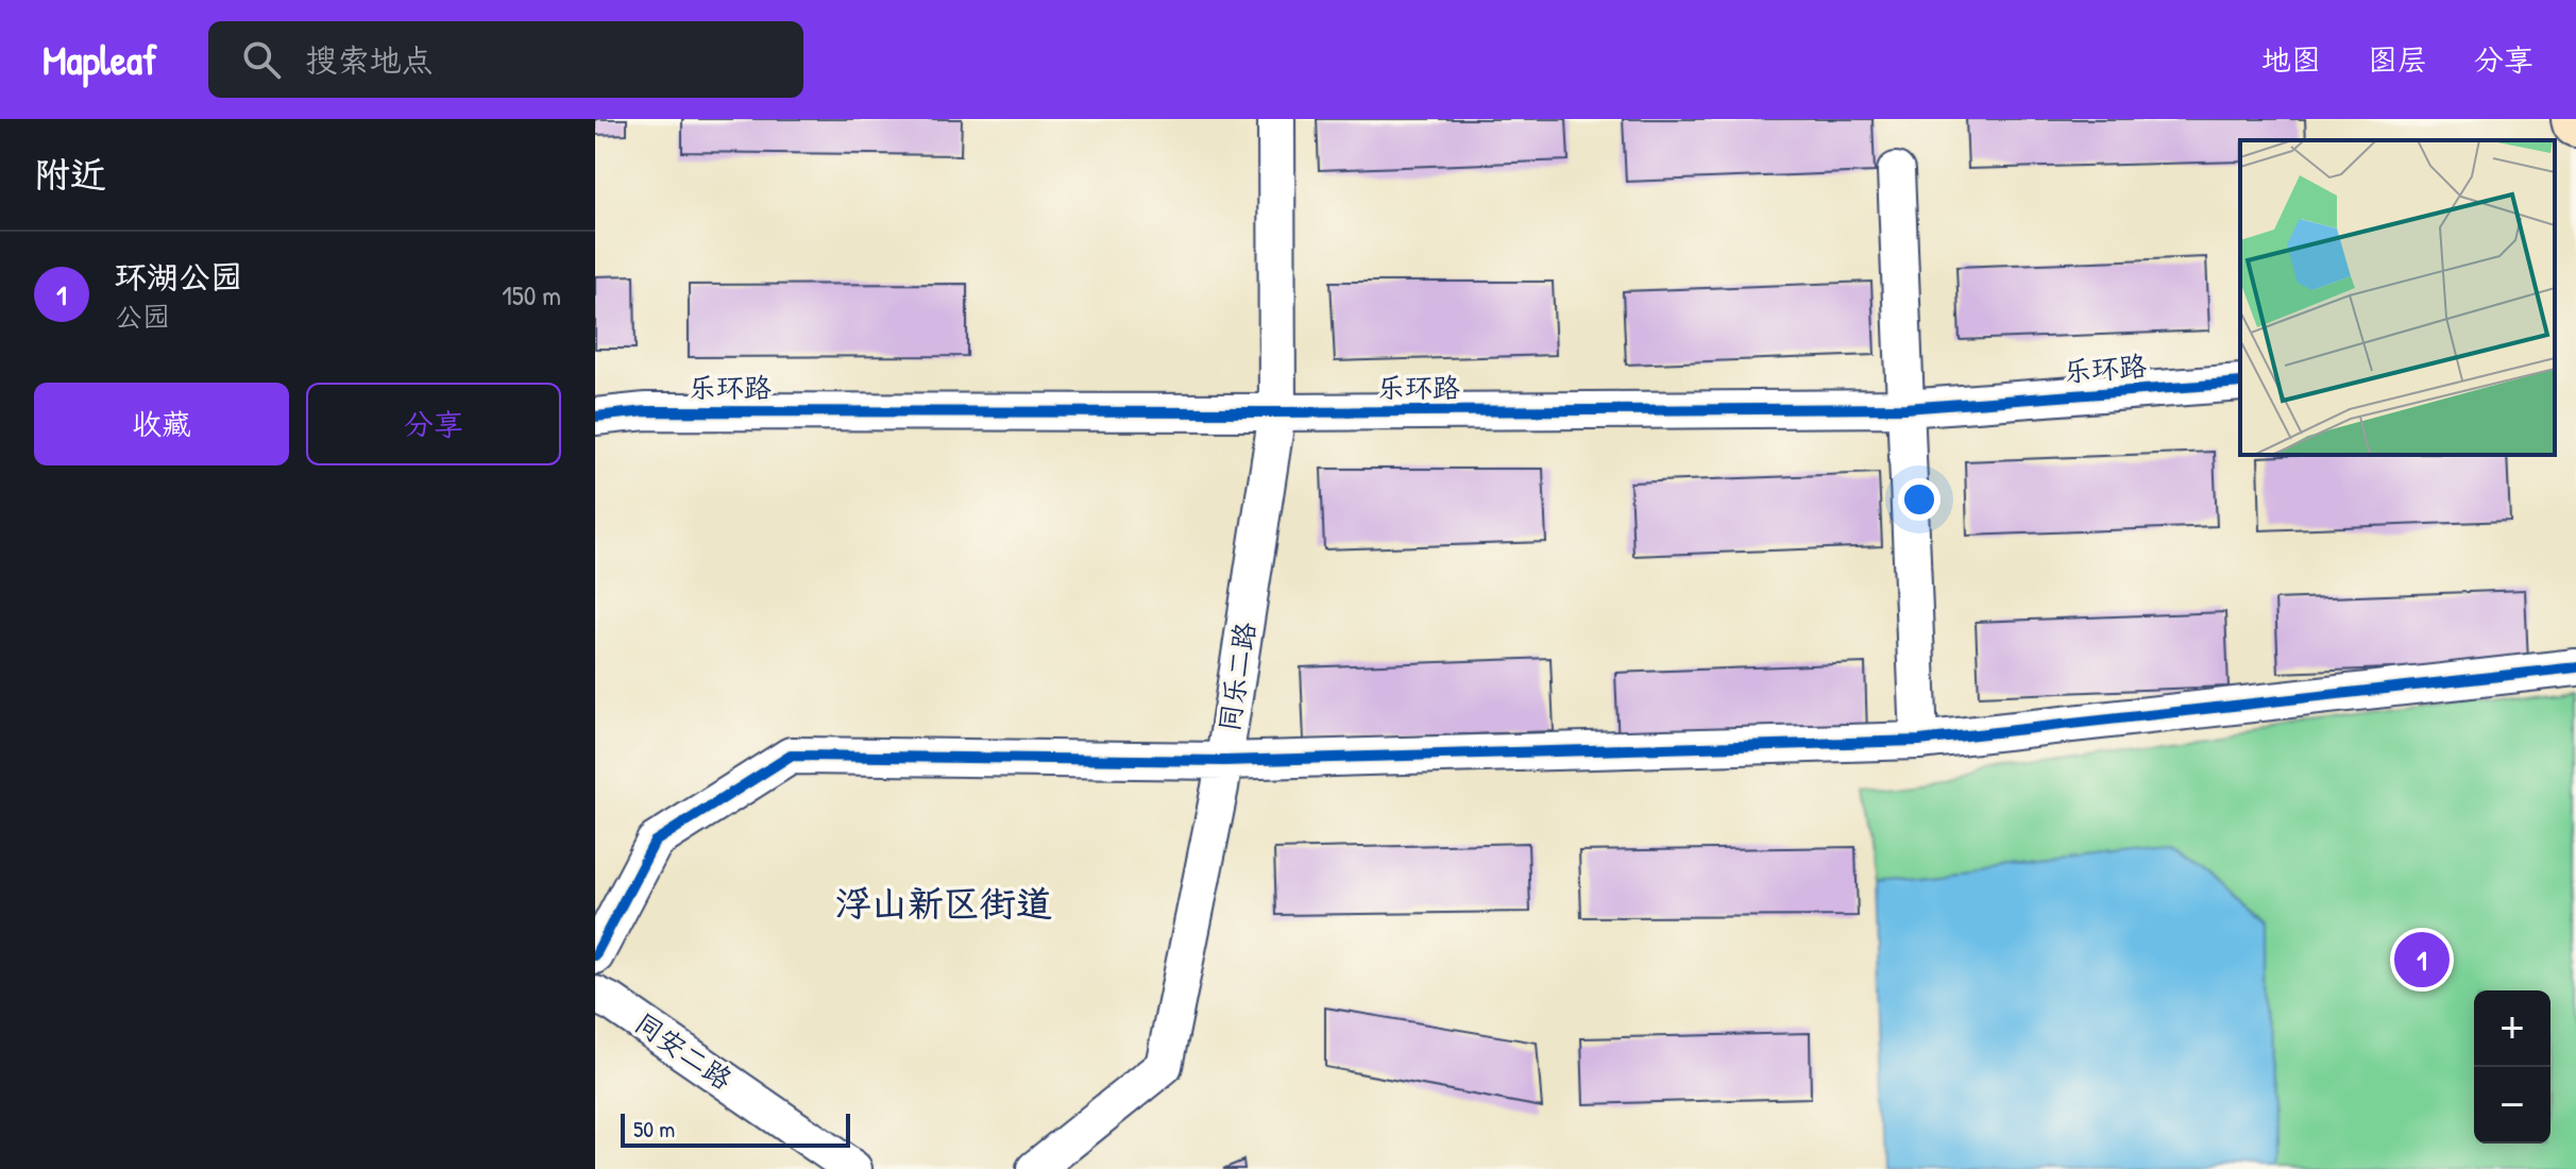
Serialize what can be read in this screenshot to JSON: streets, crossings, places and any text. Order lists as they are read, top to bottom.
{
  "streets": {
    "street": ["乐环路", "同乐二路", "同安二路"]
  },
  "crossings": [
    ["乐环路", "同乐二路"]
  ],
  "districts": ["浮山新区街道"],
  "scale_bar": "50 m",
  "page": {
    "header": "Mapleaf",
    "search": "搜索地点",
    "nav": ["地图", "图层", "分享"],
    "heading": "附近",
    "list": [
      {
        "mark": "1",
        "name": "环湖公园",
        "note": "公园",
        "value": "150 m"
      }
    ],
    "buttons": ["收藏", "分享"],
    "pins": "1",
    "map_buttons": ["+", "−"],
    "scale": "50 m"
  }
}
